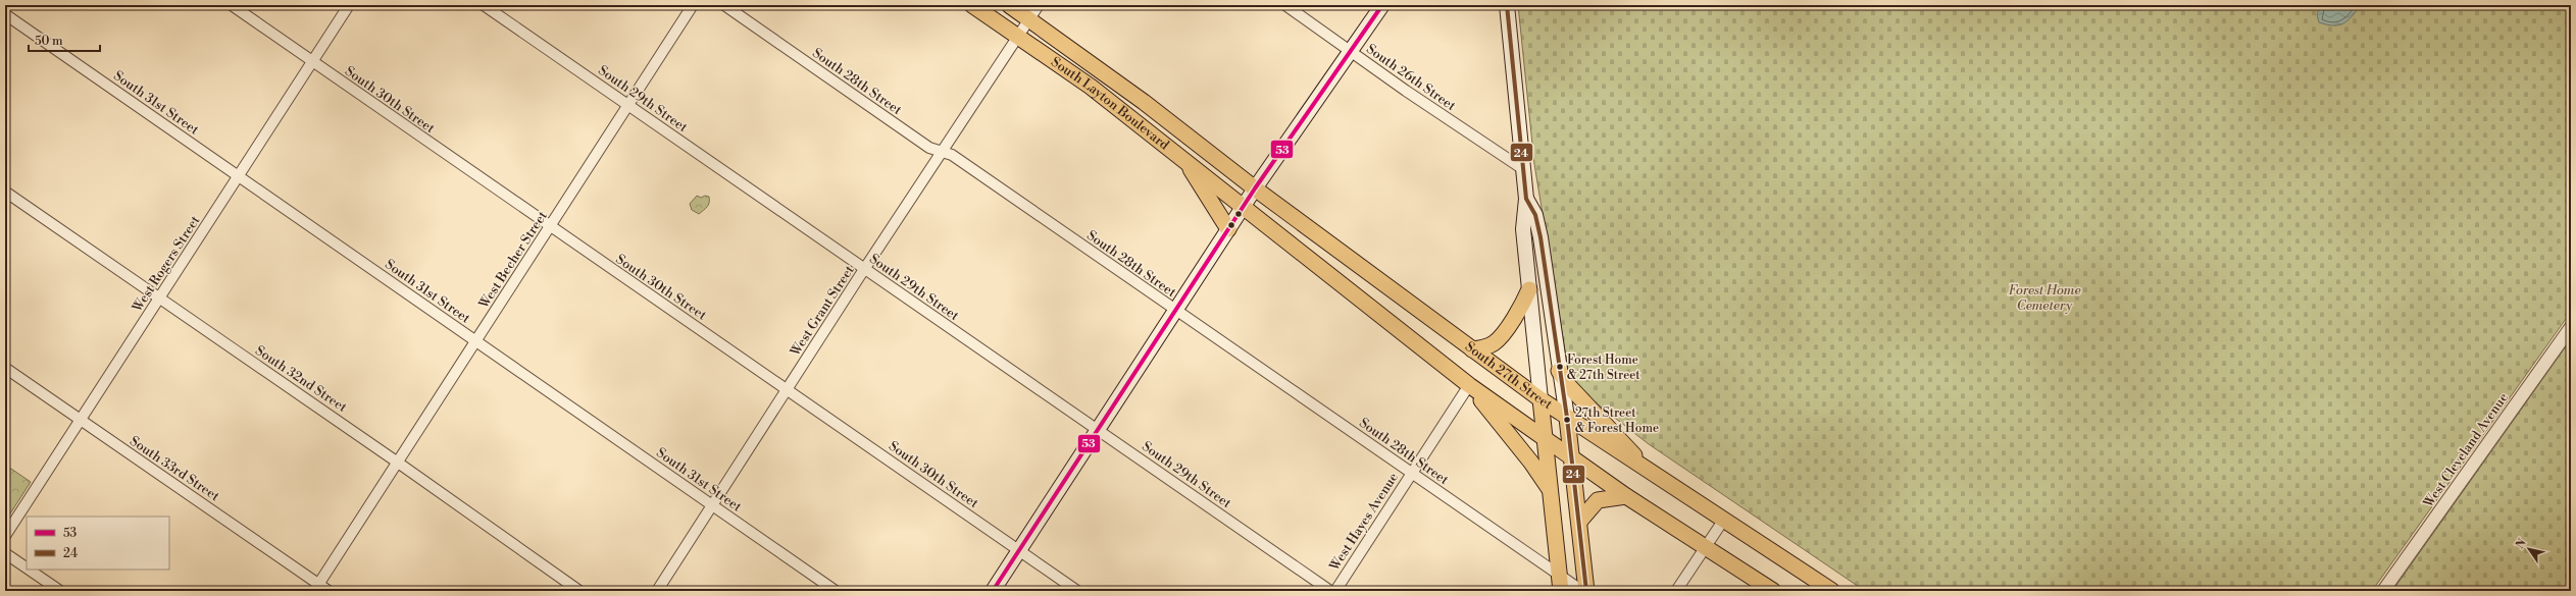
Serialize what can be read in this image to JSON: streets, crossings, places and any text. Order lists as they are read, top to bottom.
{
  "streets": {
    "main road": ["South Layton Boulevard", "South 27th Street"],
    "street": [
      "South 26th Street",
      "South 28th Street",
      "South 29th Street",
      "South 30th Street",
      "South 31st Street",
      "West Becher Street",
      "West Rogers Street",
      "West Grant Street",
      "South 32nd Street",
      "West Cleveland Avenue",
      "South 33rd Street",
      "West Hayes Avenue"
    ]
  },
  "crossings": [
    ["South 28th Street", "West Grant Street"],
    ["South 28th Street", "West Hayes Avenue"],
    ["South 29th Street", "West Becher Street"],
    ["South 29th Street", "West Grant Street"],
    ["South 30th Street", "West Becher Street"],
    ["South 30th Street", "West Rogers Street"],
    ["South 30th Street", "West Grant Street"],
    ["South 31st Street", "West Becher Street"],
    ["South 31st Street", "West Rogers Street"],
    ["South 31st Street", "West Grant Street"],
    ["South Layton Boulevard", "West Grant Street"],
    ["South Layton Boulevard", "South 27th Street"],
    ["West Becher Street", "South 32nd Street"],
    ["West Becher Street", "South 33rd Street"],
    ["West Rogers Street", "South 32nd Street"],
    ["West Rogers Street", "South 33rd Street"]
  ],
  "parks": ["Forest Home Cemetery"],
  "places": ["Forest Home & 27th Street", "27th Street & Forest Home"],
  "lines": ["transit line 53", "transit line 24"],
  "legend": ["53", "24"],
  "scale_bar": "50 m",
  "north": "top left"
}
